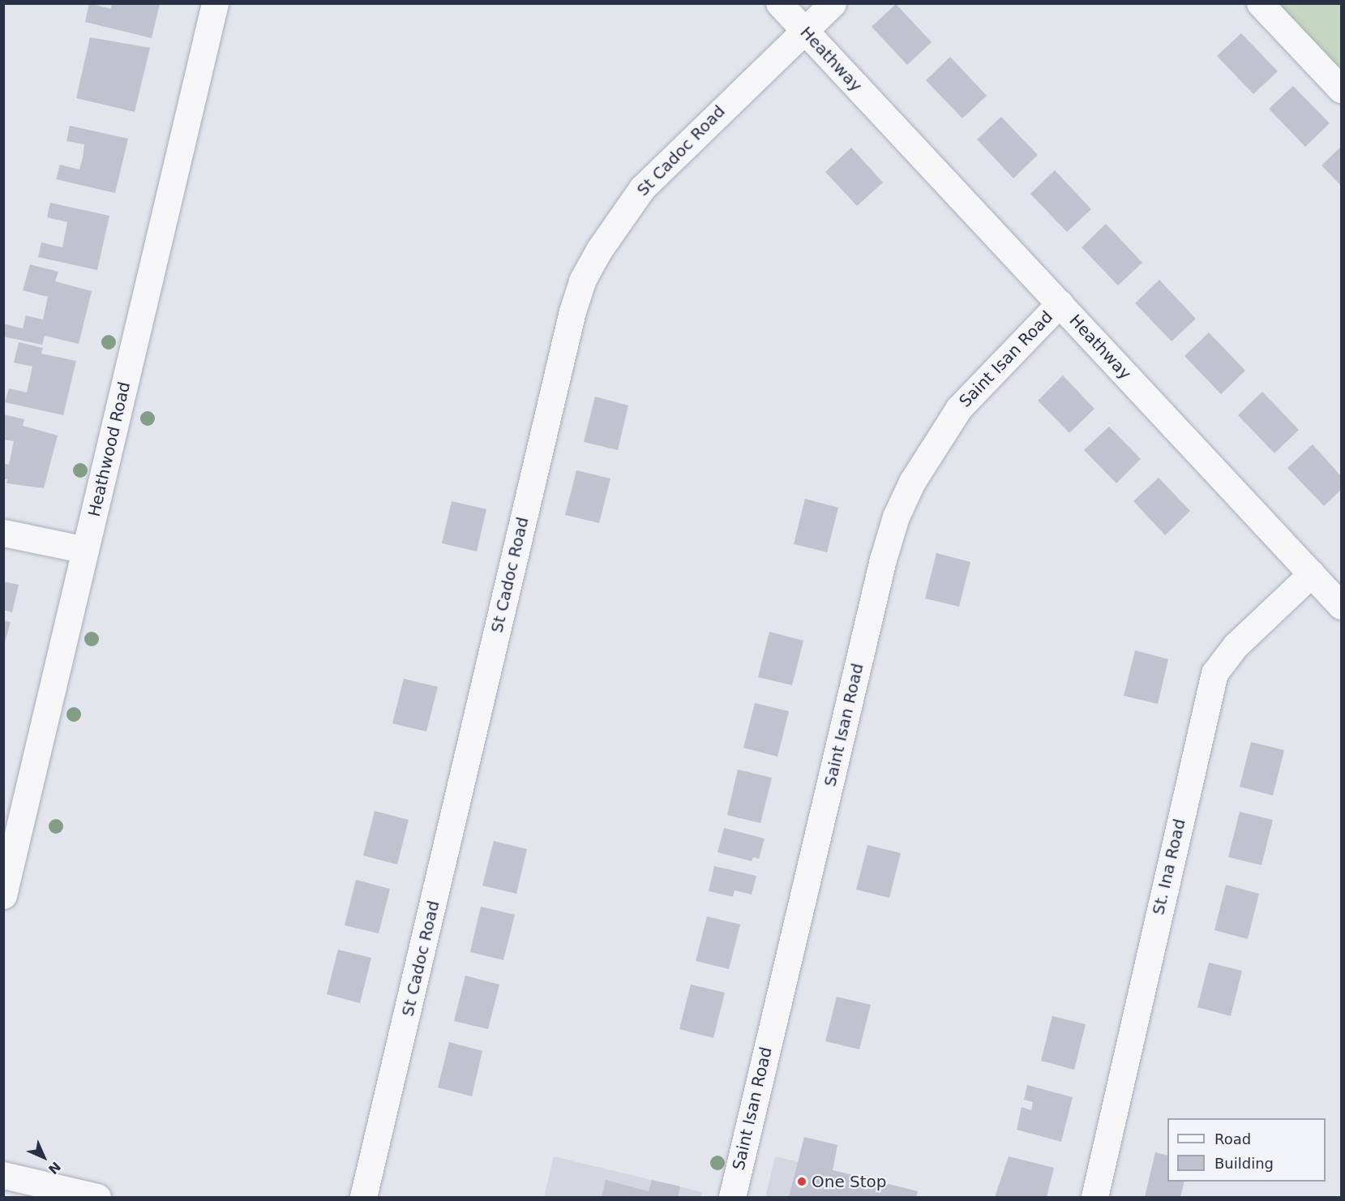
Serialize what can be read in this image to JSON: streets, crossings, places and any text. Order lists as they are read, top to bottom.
{
  "streets": {
    "street": [
      "Heathway",
      "St Cadoc Road",
      "Saint Isan Road",
      "Heathwood Road",
      "St. Ina Road"
    ]
  },
  "crossings": [
    ["Heathway", "St Cadoc Road"],
    ["Heathway", "Saint Isan Road"],
    ["Heathway", "St. Ina Road"]
  ],
  "places": ["One Stop"],
  "legend": ["Road", "Building"],
  "north": "bottom right"
}
